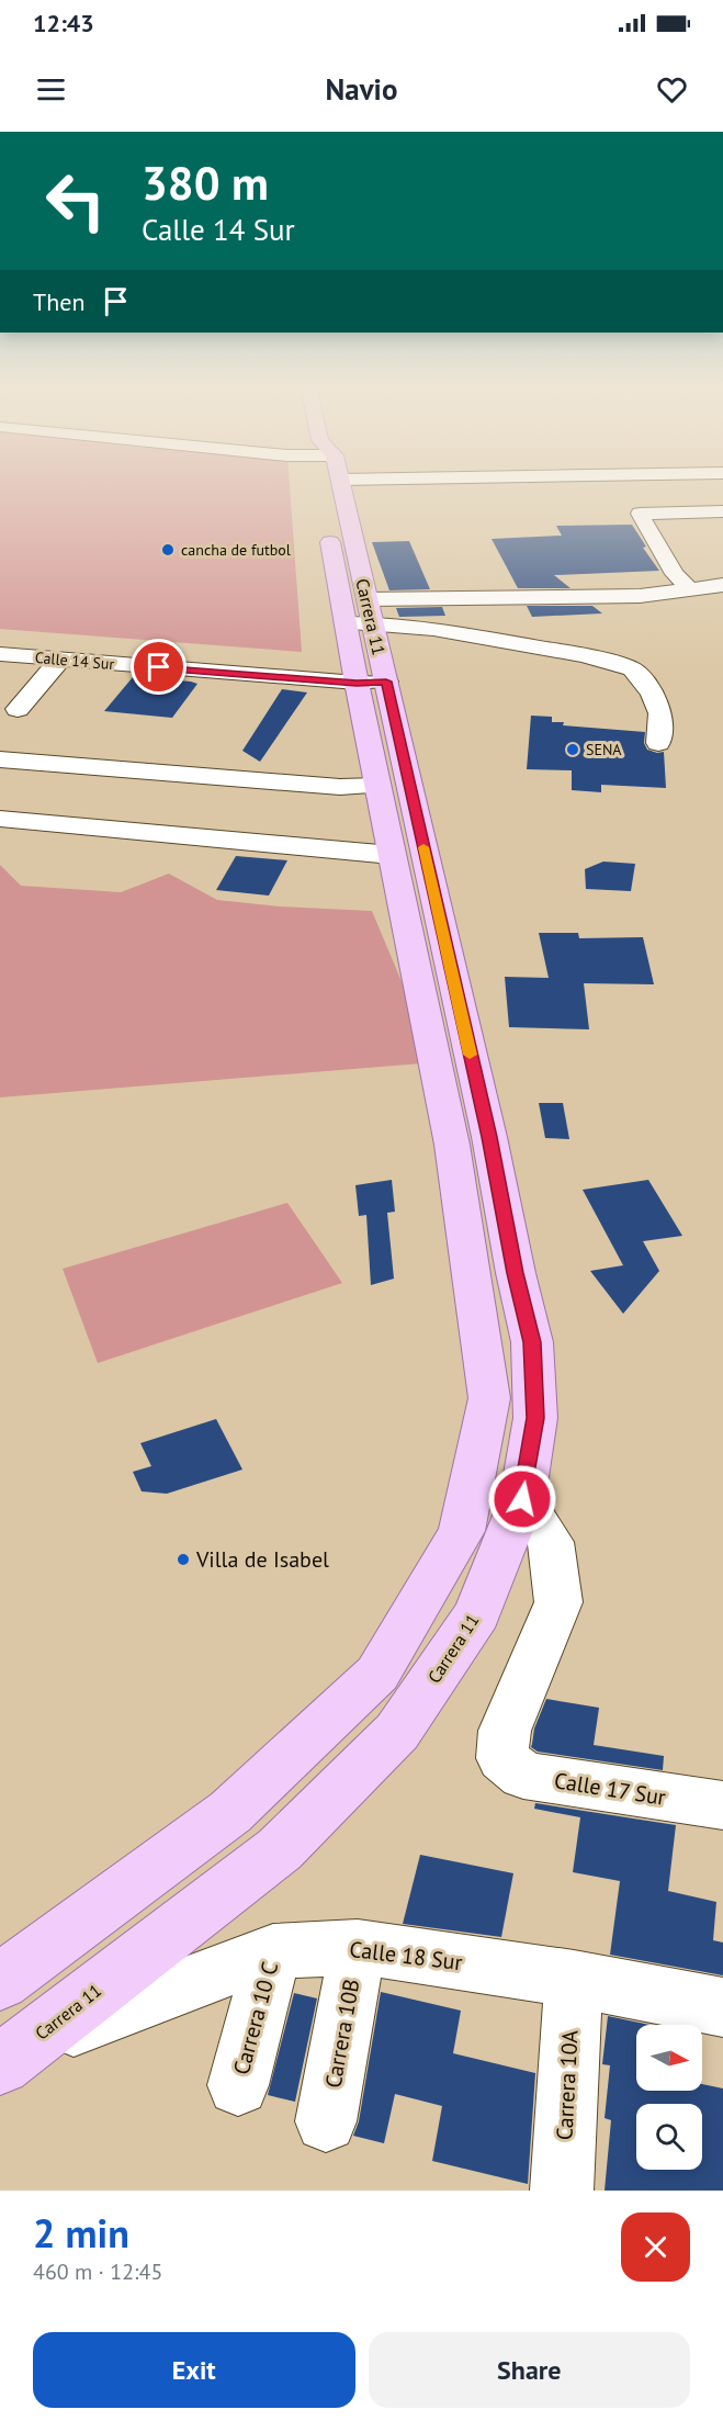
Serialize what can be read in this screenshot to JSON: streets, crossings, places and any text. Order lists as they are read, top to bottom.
{
  "streets": {
    "main road": ["Carrera 11"],
    "street": [
      "Calle 14 Sur",
      "Calle 17 Sur",
      "Calle 18 Sur",
      "Carrera 10 C",
      "Carrera 10B",
      "Carrera 10A"
    ]
  },
  "crossings": [
    ["Carrera 11", "Calle 14 Sur"],
    ["Carrera 11", "Calle 17 Sur"],
    ["Carrera 11", "Calle 18 Sur"],
    ["Calle 18 Sur", "Carrera 10 C"],
    ["Calle 18 Sur", "Carrera 10B"],
    ["Calle 18 Sur", "Carrera 10A"]
  ],
  "places": ["cancha de futbol", "SENA", "Villa de Isabel"],
  "north": "right",
  "page": {
    "status": "12:43",
    "header": "Navio",
    "turn": ["380 m", "Calle 14 Sur"],
    "then": "Then",
    "heading": ["2 min", "460 m · 12:45"],
    "buttons": ["Exit", "Share"]
  }
}
